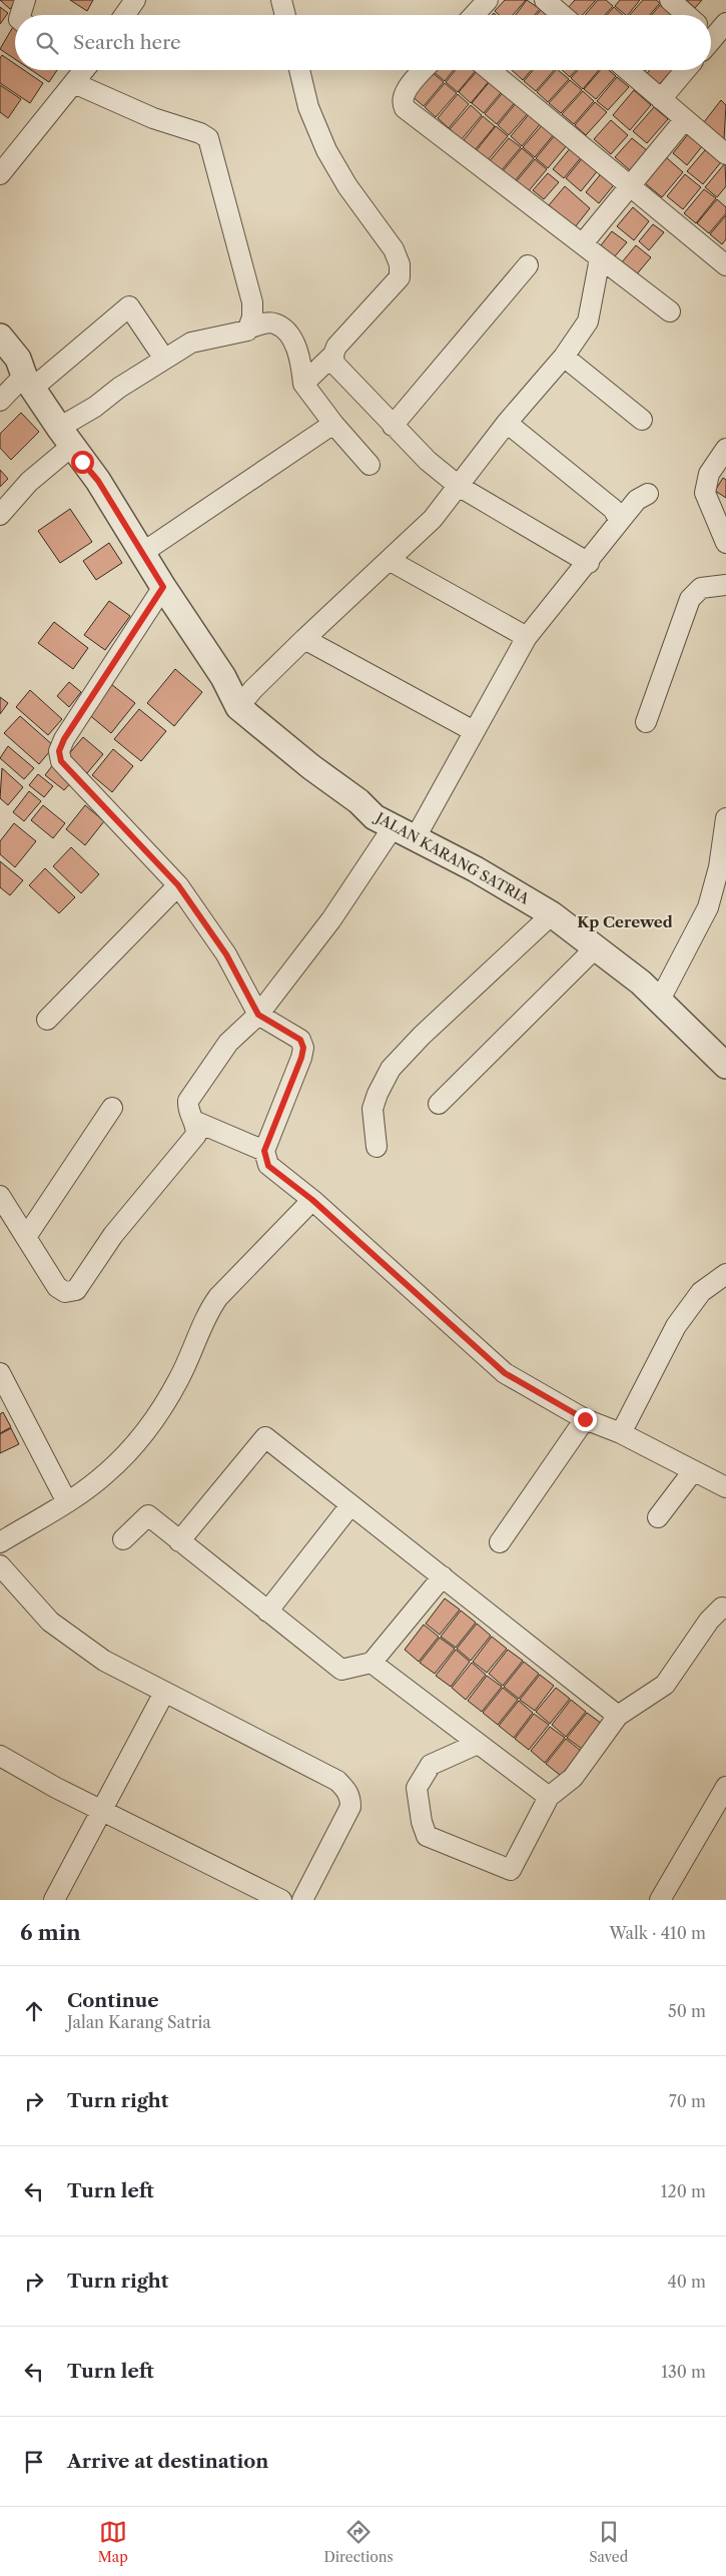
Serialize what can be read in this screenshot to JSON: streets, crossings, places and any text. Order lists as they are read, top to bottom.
{
  "streets": {
    "street": ["JALAN KARANG SATRIA"]
  },
  "districts": ["Kp Cerewed"],
  "page": {
    "search": "Search here",
    "heading": ["6 min", "Walk · 410 m"],
    "list": [
      ["Continue", "Jalan Karang Satria", "50 m"],
      ["Turn right", "70 m"],
      ["Turn left", "120 m"],
      ["Turn right", "40 m"],
      ["Turn left", "130 m"],
      "Arrive at destination"
    ],
    "nav": ["Map", "Directions", "Saved"]
  }
}
